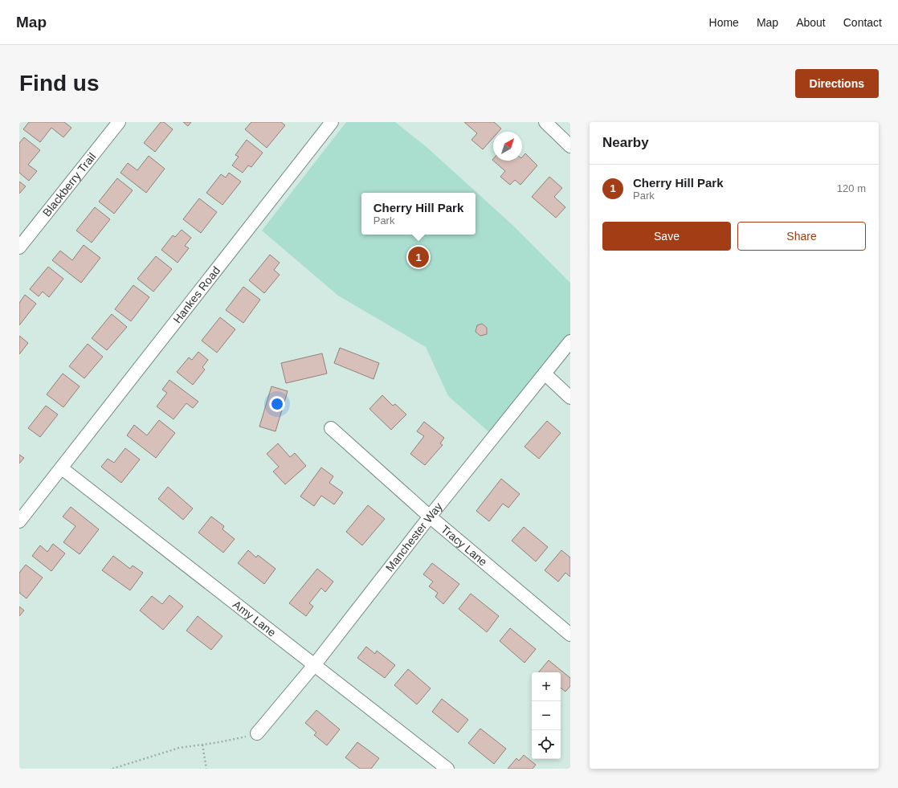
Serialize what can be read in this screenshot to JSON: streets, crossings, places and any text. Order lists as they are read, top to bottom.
{
  "streets": {
    "street": [
      "Blackberry Trail",
      "Hankes Road",
      "Manchester Way",
      "Tracy Lane",
      "Amy Lane"
    ]
  },
  "crossings": [
    ["Hankes Road", "Amy Lane"],
    ["Manchester Way", "Tracy Lane"],
    ["Manchester Way", "Amy Lane"]
  ],
  "north": "top right",
  "page": {
    "header": "Map",
    "nav": [
      "Home",
      "Map",
      "About",
      "Contact"
    ],
    "buttons": [
      "Directions",
      ["Save", "Share"]
    ],
    "title": "Find us",
    "heading": "Nearby",
    "list": [
      {
        "mark": "1",
        "name": "Cherry Hill Park",
        "note": "Park",
        "value": "120 m"
      }
    ],
    "popup": ["Cherry Hill Park", "Park"],
    "pins": "1",
    "map_buttons": ["+", "−"]
  }
}
